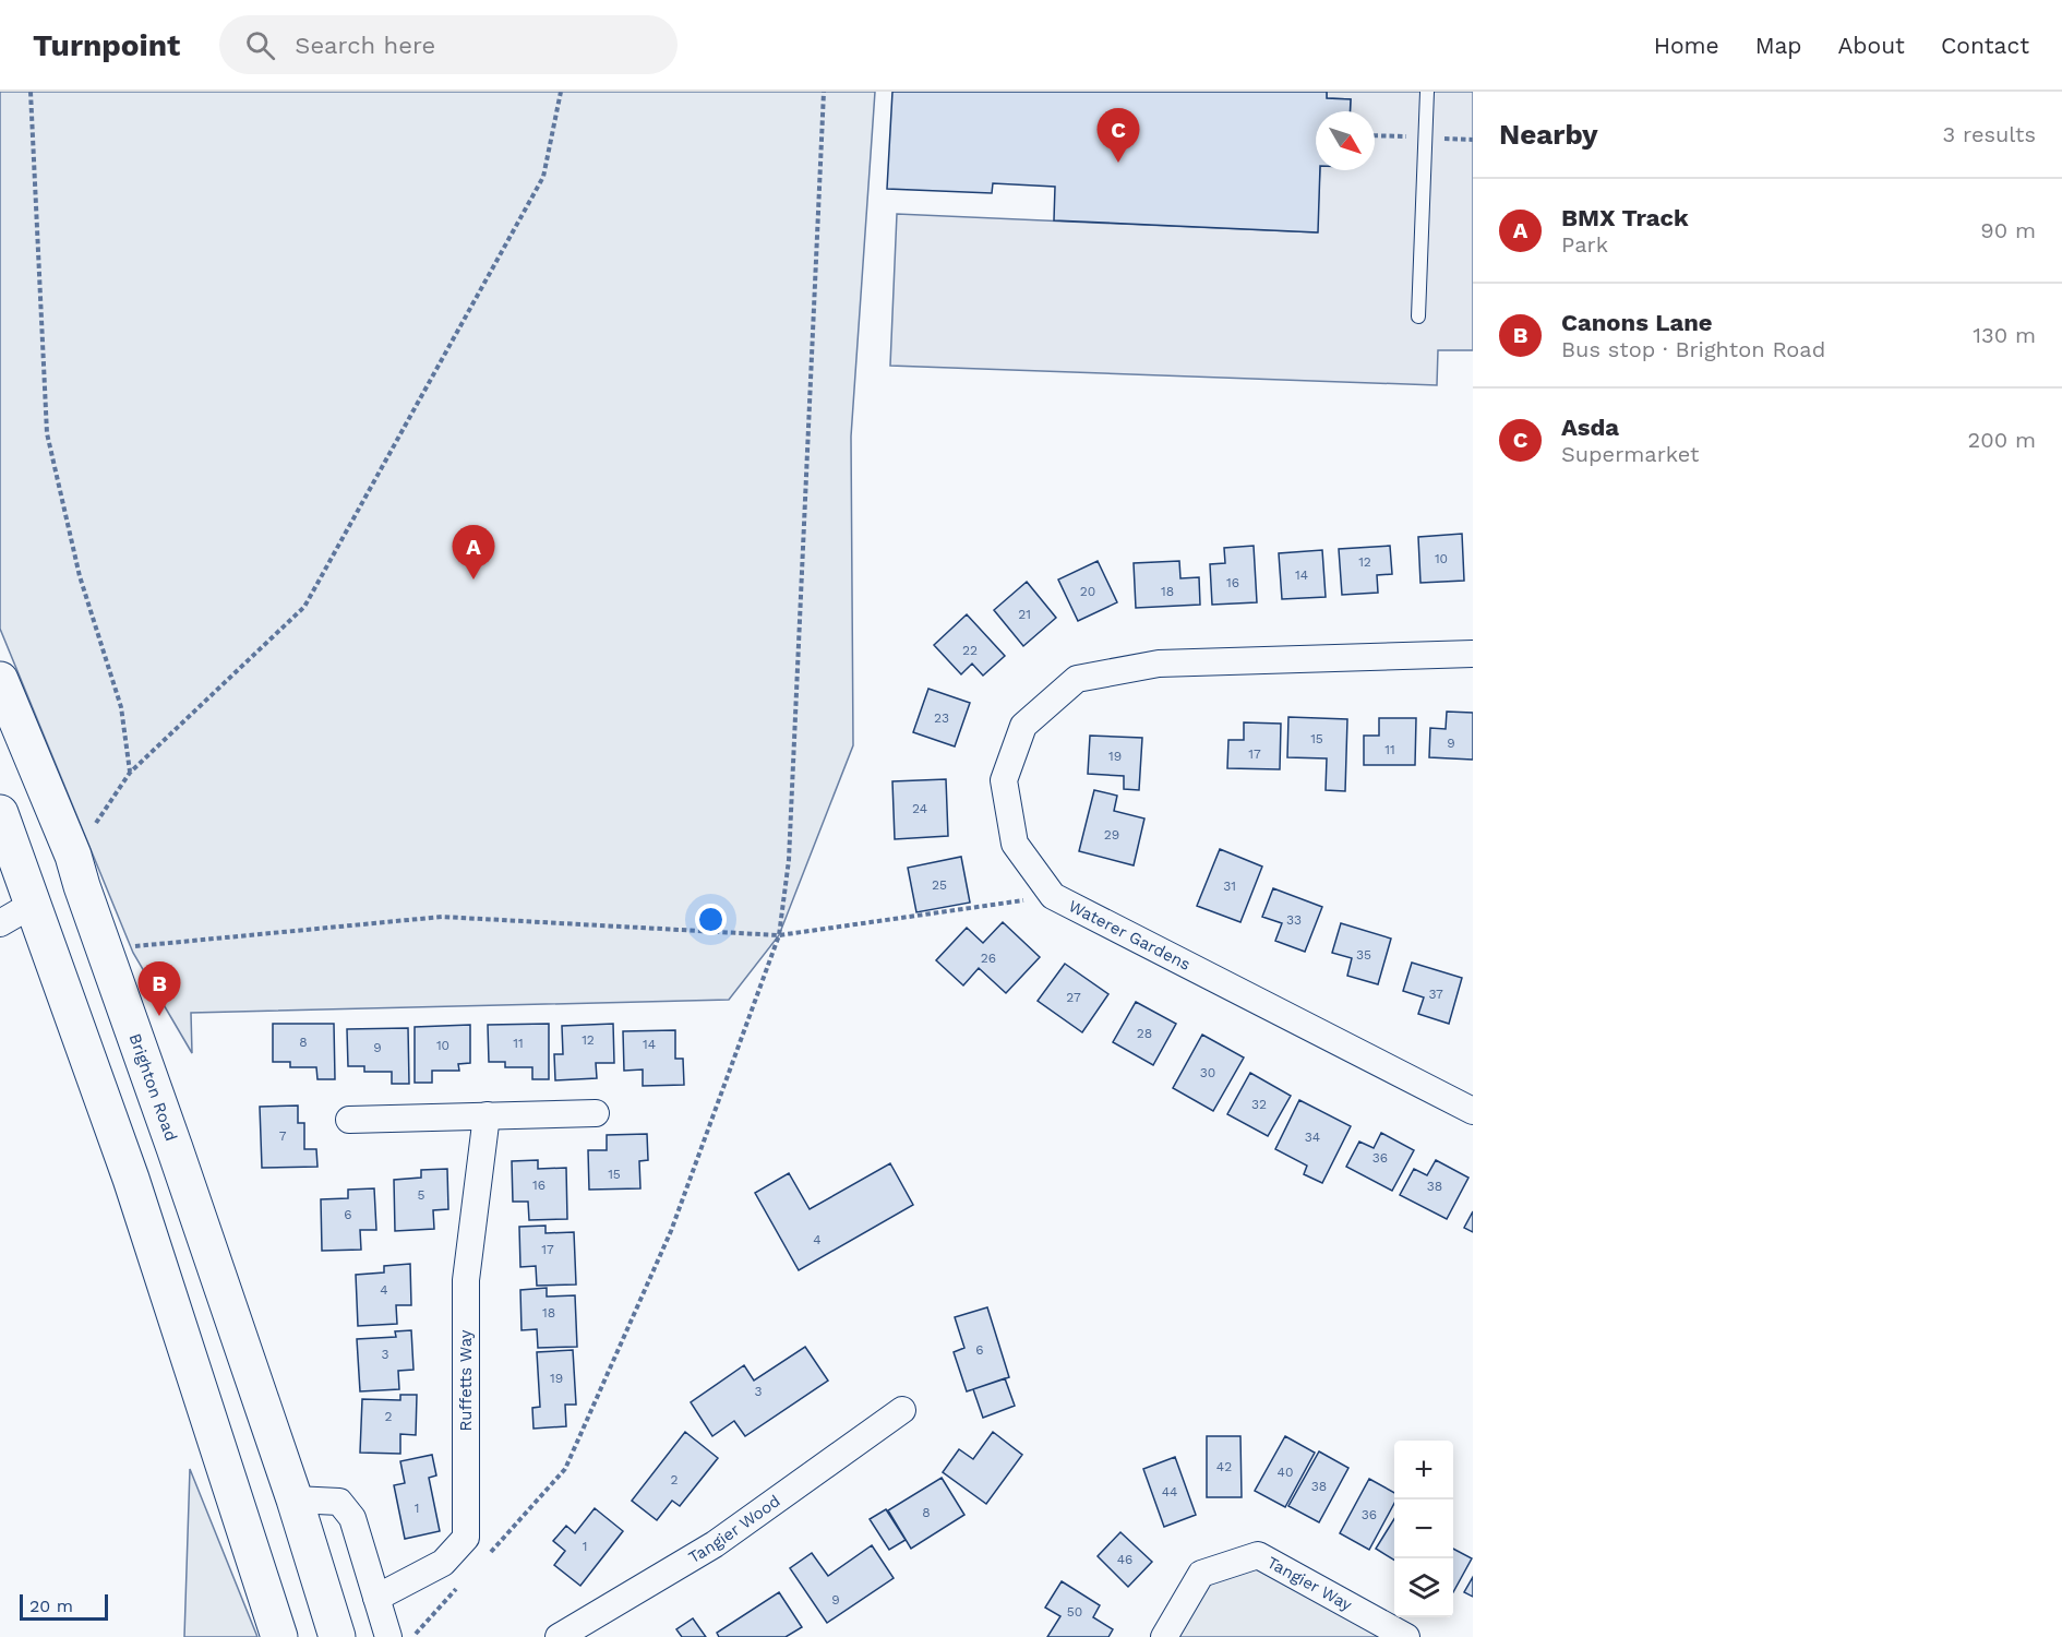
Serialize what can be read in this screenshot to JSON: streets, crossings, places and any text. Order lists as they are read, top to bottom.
{
  "streets": {
    "highway": ["Brighton Road"],
    "street": [
      "Waterer Gardens",
      "Ruffetts Way",
      "Tangier Wood",
      "Tangier Way"
    ]
  },
  "house_numbers": [
    "10",
    "12",
    "14",
    "16",
    "20",
    "18",
    "21",
    "22",
    "23",
    "15",
    "9",
    "11",
    "17",
    "19",
    "24",
    "29",
    "25",
    "31",
    "33",
    "35",
    "26",
    "37",
    "27",
    "28",
    "12",
    "8",
    "11",
    "14",
    "10",
    "9",
    "30",
    "32",
    "7",
    "34",
    "36",
    "15",
    "16",
    "38",
    "5",
    "6",
    "4",
    "17",
    "4",
    "18",
    "6",
    "3",
    "19",
    "3",
    "2",
    "42",
    "40",
    "2",
    "38",
    "44",
    "1",
    "8",
    "36",
    "1",
    "46",
    "9",
    "50"
  ],
  "scale_bar": "20 m",
  "north": "bottom right",
  "page": {
    "header": "Turnpoint",
    "search": "Search here",
    "nav": [
      "Home",
      "Map",
      "About",
      "Contact"
    ],
    "heading": ["Nearby", "3 results"],
    "pins": ["C", "A", "B"],
    "list": [
      {
        "mark": "A",
        "name": "BMX Track",
        "note": "Park",
        "value": "90 m"
      },
      {
        "mark": "B",
        "name": "Canons Lane",
        "note": "Bus stop · Brighton Road",
        "value": "130 m"
      },
      {
        "mark": "C",
        "name": "Asda",
        "note": "Supermarket",
        "value": "200 m"
      }
    ],
    "map_buttons": ["+", "−"],
    "scale": "20 m"
  }
}
